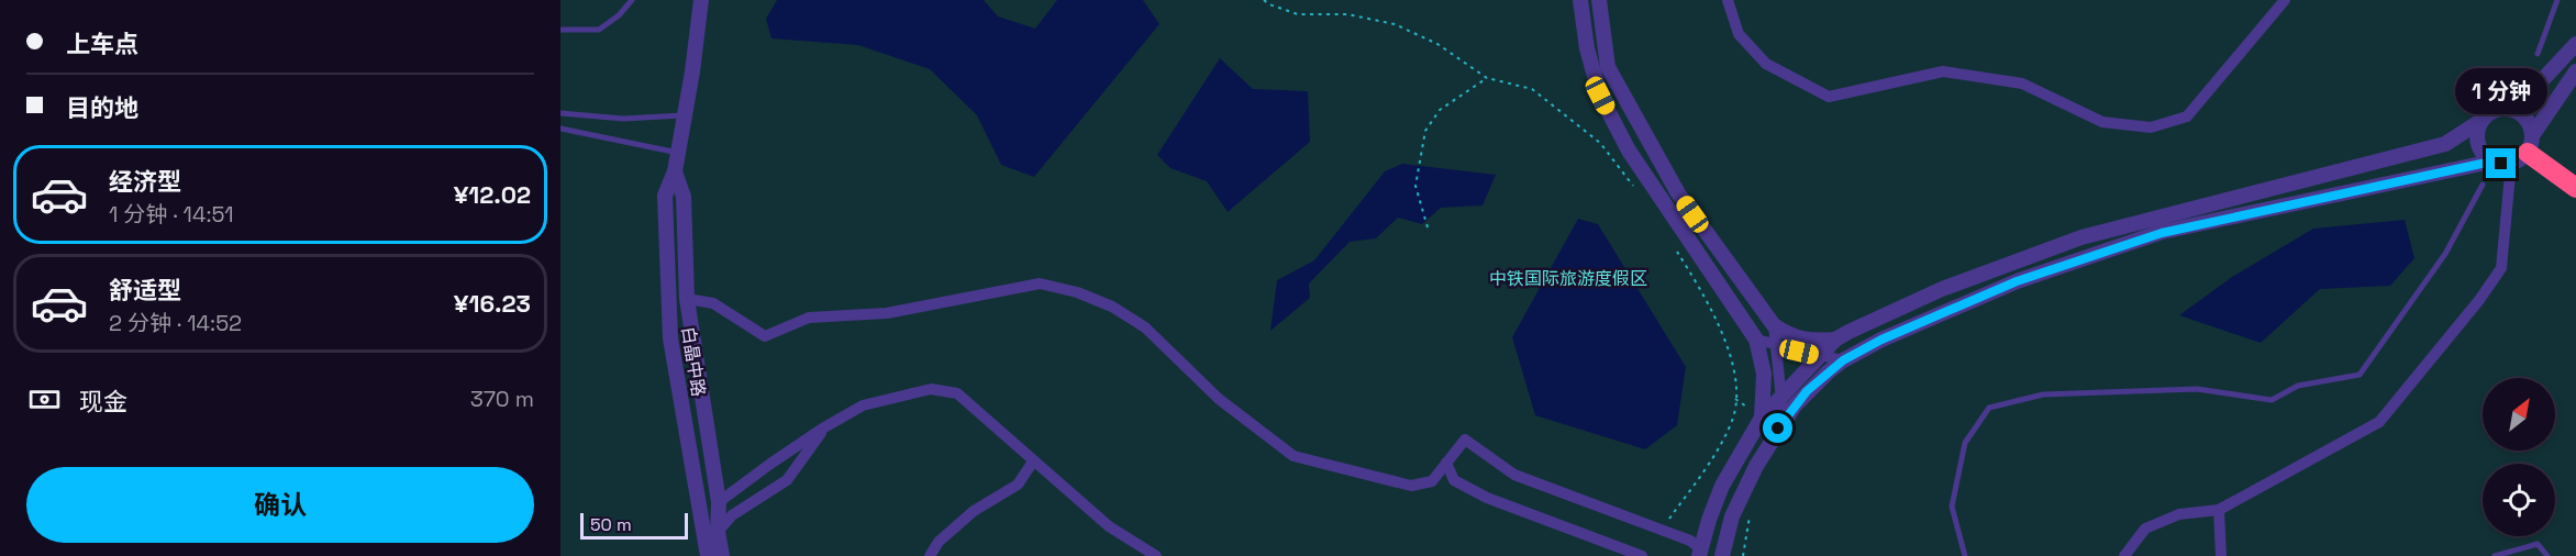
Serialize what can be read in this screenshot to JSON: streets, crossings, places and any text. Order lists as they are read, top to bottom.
{
  "streets": {
    "street": ["白晶中路"]
  },
  "parks": ["中铁国际旅游度假区"],
  "scale_bar": "50 m",
  "north": "top right",
  "page": {
    "banner": ["上车点", "目的地"],
    "bubble": "1 分钟",
    "list": [
      {
        "name": "经济型",
        "note": "1 分钟 · 14:51",
        "value": "¥12.02"
      },
      {
        "name": "舒适型",
        "note": "2 分钟 · 14:52",
        "value": "¥16.23"
      }
    ],
    "pay": ["现金", "370 m"],
    "buttons": "确认",
    "scale": "50 m"
  }
}
